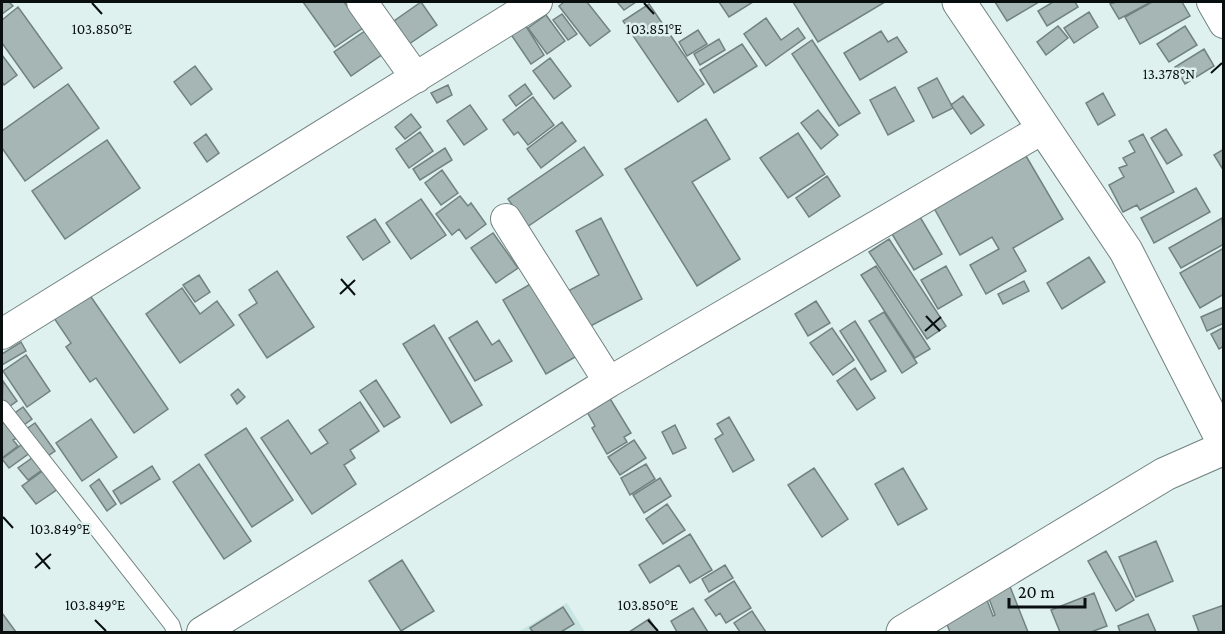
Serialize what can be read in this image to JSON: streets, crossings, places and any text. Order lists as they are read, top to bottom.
{
  "scale_bar": "20 m",
  "coordinates": [
    "103.850°E",
    "103.851°E",
    "13.378°N",
    "103.849°E"
  ]
}
